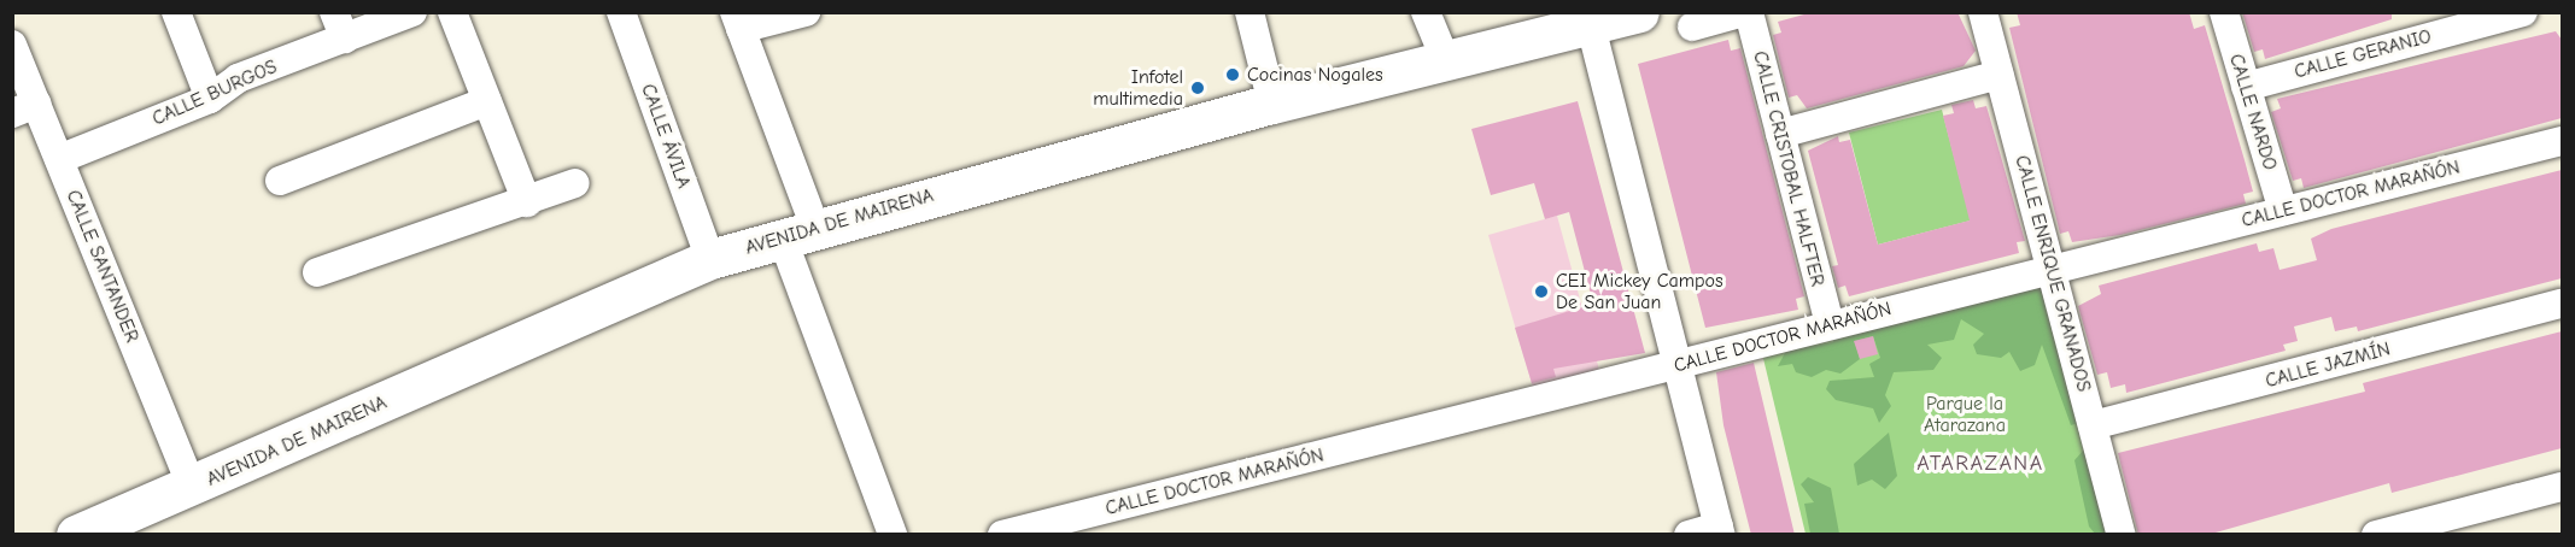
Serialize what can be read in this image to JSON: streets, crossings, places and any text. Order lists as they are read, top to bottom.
{
  "streets": {
    "street": [
      "CALLE GERANIO",
      "CALLE BURGOS",
      "CALLE NARDO",
      "CALLE ÁVILA",
      "CALLE CRISTOBAL HALFTER",
      "CALLE DOCTOR MARAÑÓN",
      "AVENIDA DE MAIRENA",
      "CALLE SANTANDER",
      "CALLE ENRIQUE GRANADOS",
      "CALLE JAZMÍN"
    ]
  },
  "crossings": [
    ["CALLE GERANIO", "CALLE NARDO"],
    ["CALLE BURGOS", "CALLE SANTANDER"],
    ["CALLE NARDO", "CALLE DOCTOR MARAÑÓN"],
    ["CALLE ÁVILA", "AVENIDA DE MAIRENA"],
    ["CALLE CRISTOBAL HALFTER", "CALLE DOCTOR MARAÑÓN"],
    ["CALLE DOCTOR MARAÑÓN", "CALLE ENRIQUE GRANADOS"],
    ["AVENIDA DE MAIRENA", "CALLE SANTANDER"],
    ["CALLE ENRIQUE GRANADOS", "CALLE JAZMÍN"]
  ],
  "districts": ["ATARAZANA"],
  "parks": ["Parque la Atarazana"],
  "places": ["Cocinas Nogales", "Infotel multimedia", "CEI Mickey Campos De San Juan"]
}
